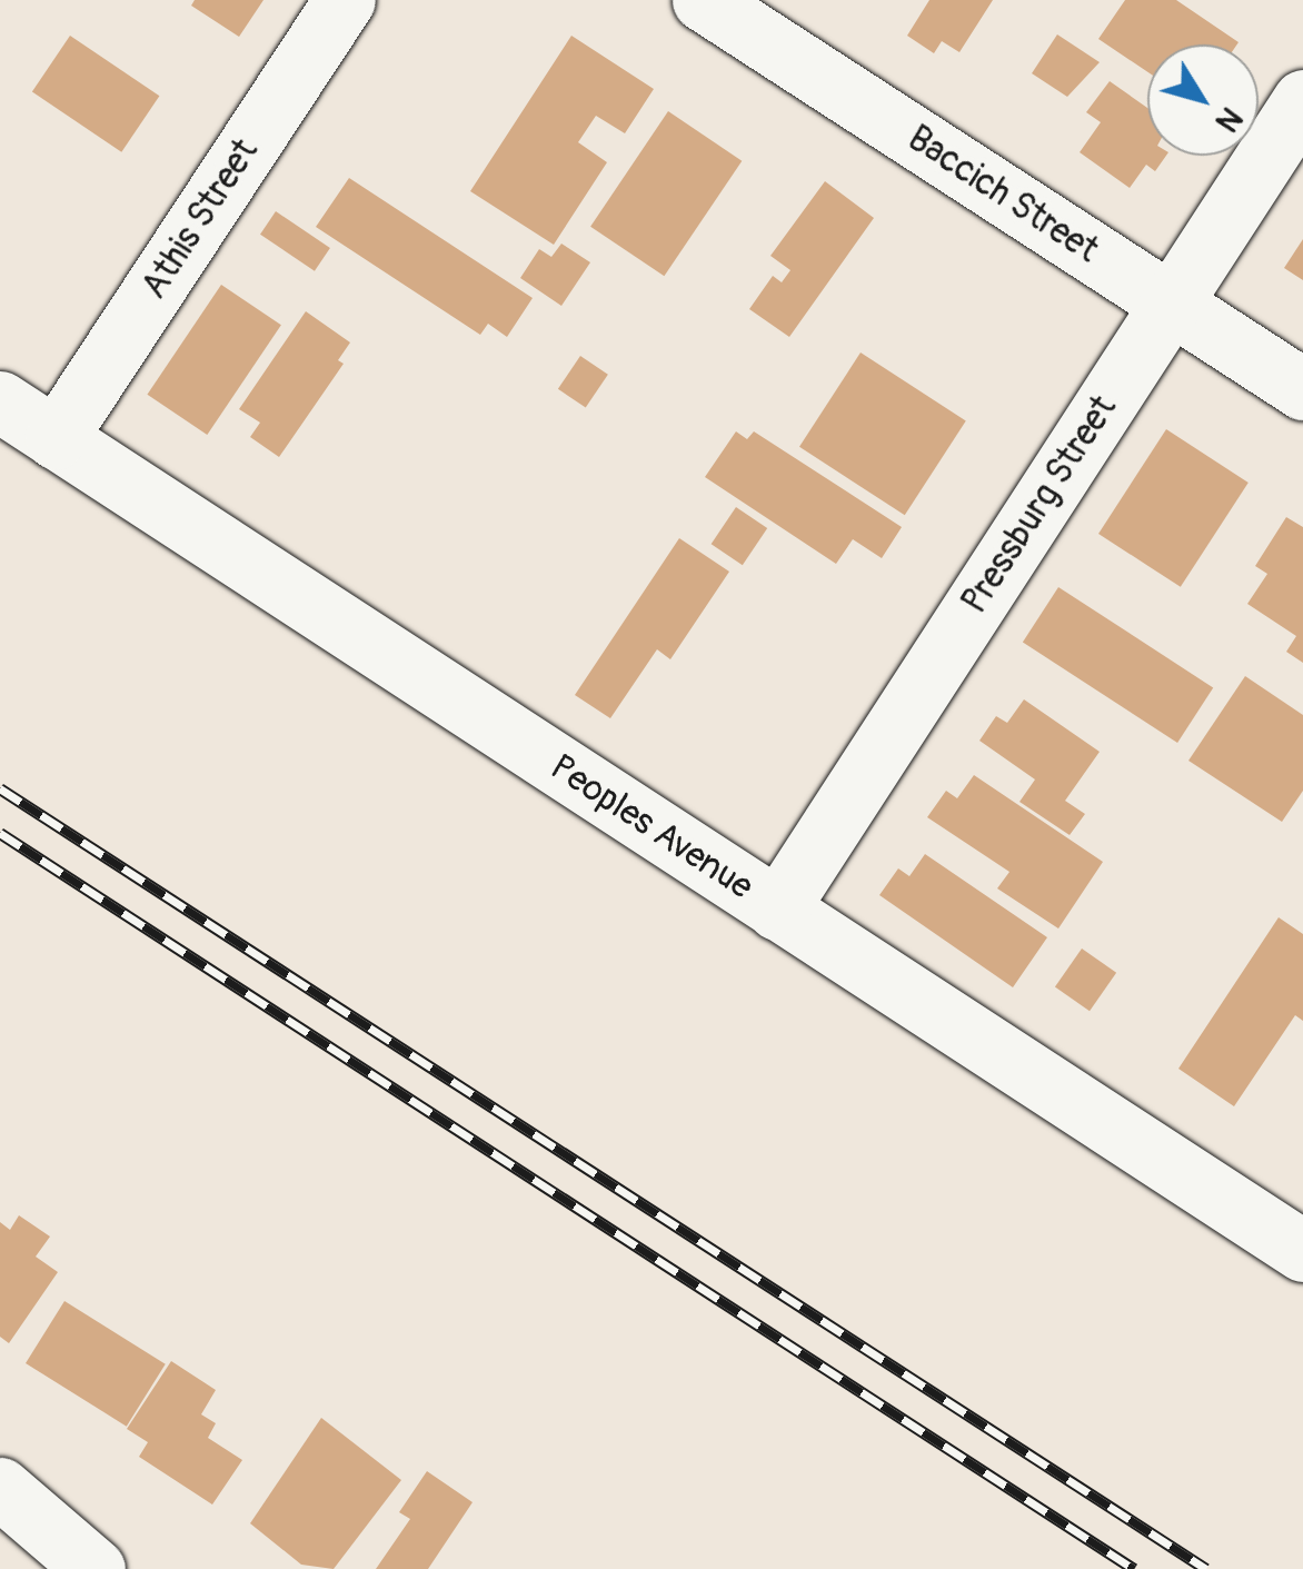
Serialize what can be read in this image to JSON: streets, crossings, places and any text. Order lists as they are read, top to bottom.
{
  "streets": {
    "street": [
      "Baccich Street",
      "Athis Street",
      "Pressburg Street",
      "Peoples Avenue"
    ]
  },
  "crossings": [
    ["Baccich Street", "Pressburg Street"],
    ["Athis Street", "Peoples Avenue"],
    ["Pressburg Street", "Peoples Avenue"]
  ],
  "north": "bottom right"
}
